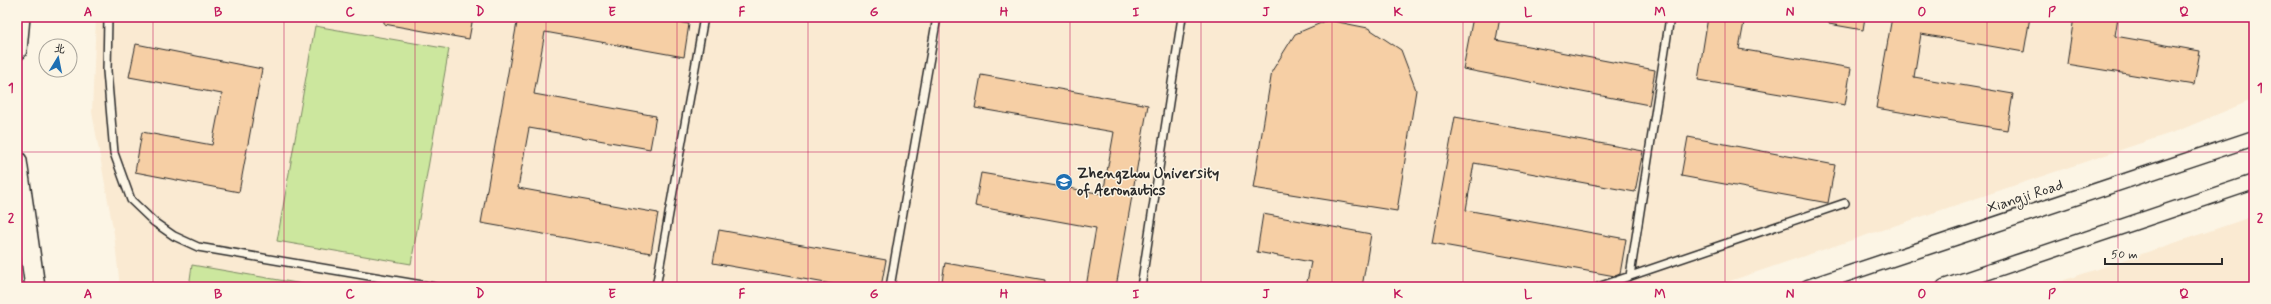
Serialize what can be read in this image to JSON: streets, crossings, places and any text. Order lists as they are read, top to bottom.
{
  "streets": {
    "street": ["Xiangji Road"]
  },
  "places": {
    "school or university": ["Zhengzhou University of Aeronautics"]
  },
  "scale_bar": "50 m",
  "north": "top",
  "grid": {
    "columns": [
      "A",
      "B",
      "C",
      "D",
      "E",
      "F",
      "G",
      "H",
      "I",
      "J",
      "K",
      "L",
      "M",
      "N",
      "O",
      "P",
      "Q"
    ],
    "rows": ["1", "2"]
  }
}
